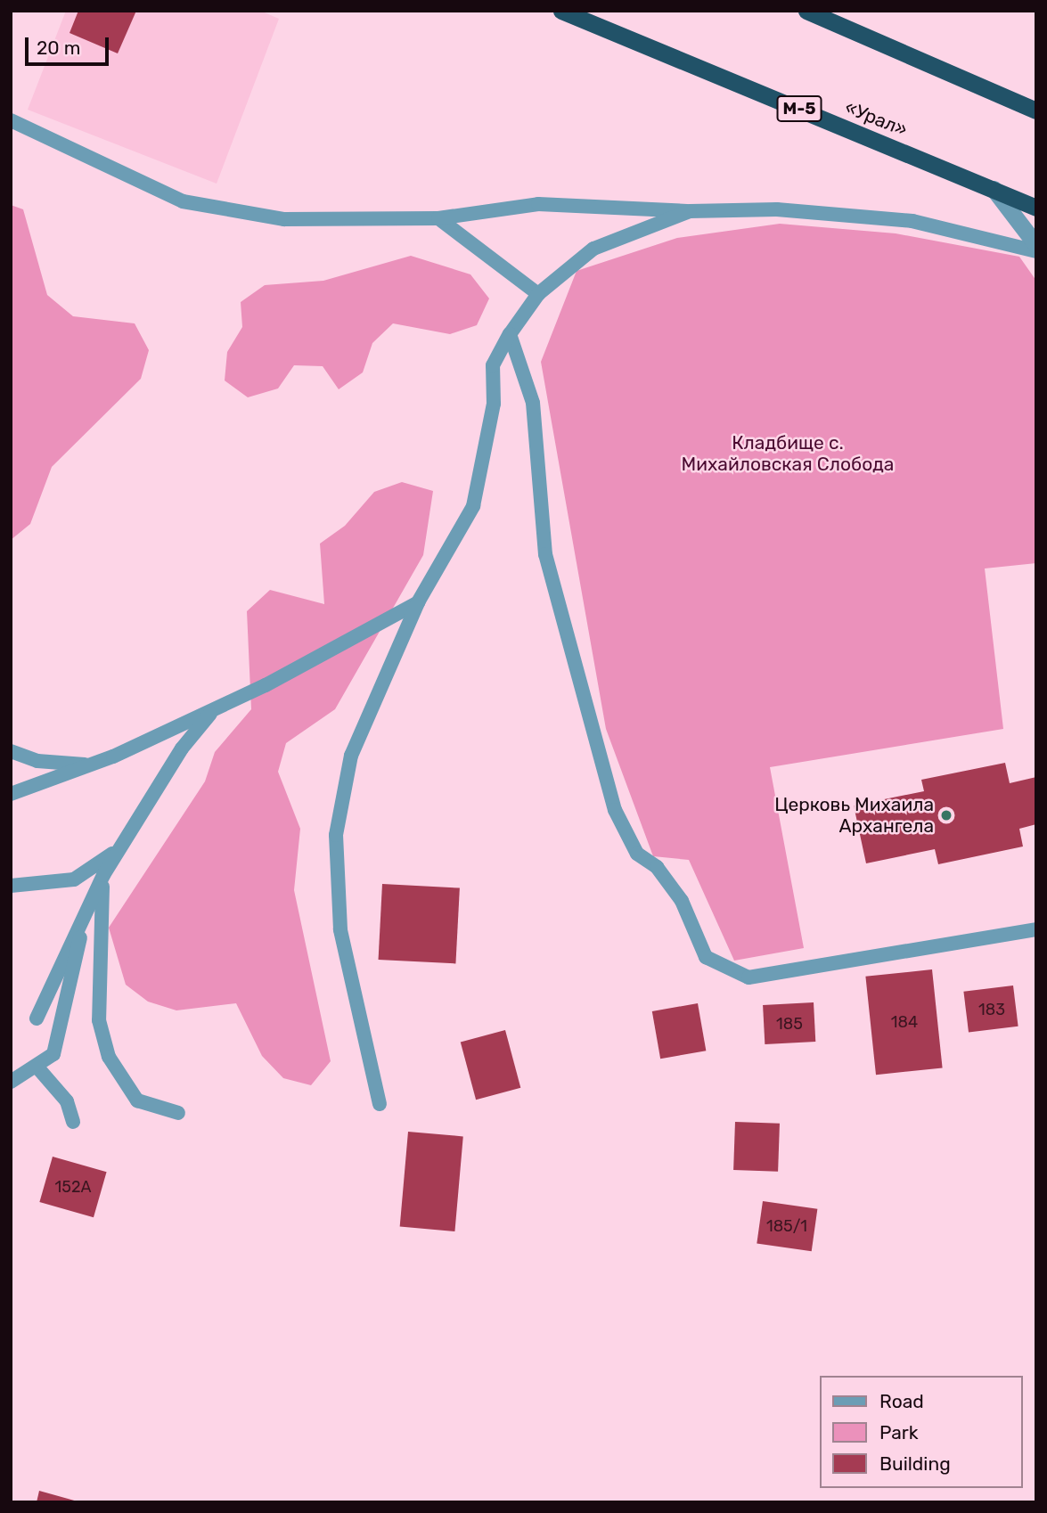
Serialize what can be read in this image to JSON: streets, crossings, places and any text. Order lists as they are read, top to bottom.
{
  "streets": {
    "highway": ["М-5", "«Урал»"]
  },
  "parks": ["Кладбище с. Михайловская Слобода"],
  "places": ["Церковь Михаила Архангела"],
  "house_numbers": [
    "183",
    "184",
    "185",
    "152А",
    "185/1"
  ],
  "legend": ["Road", "Park", "Building"],
  "scale_bar": "20 m"
}
